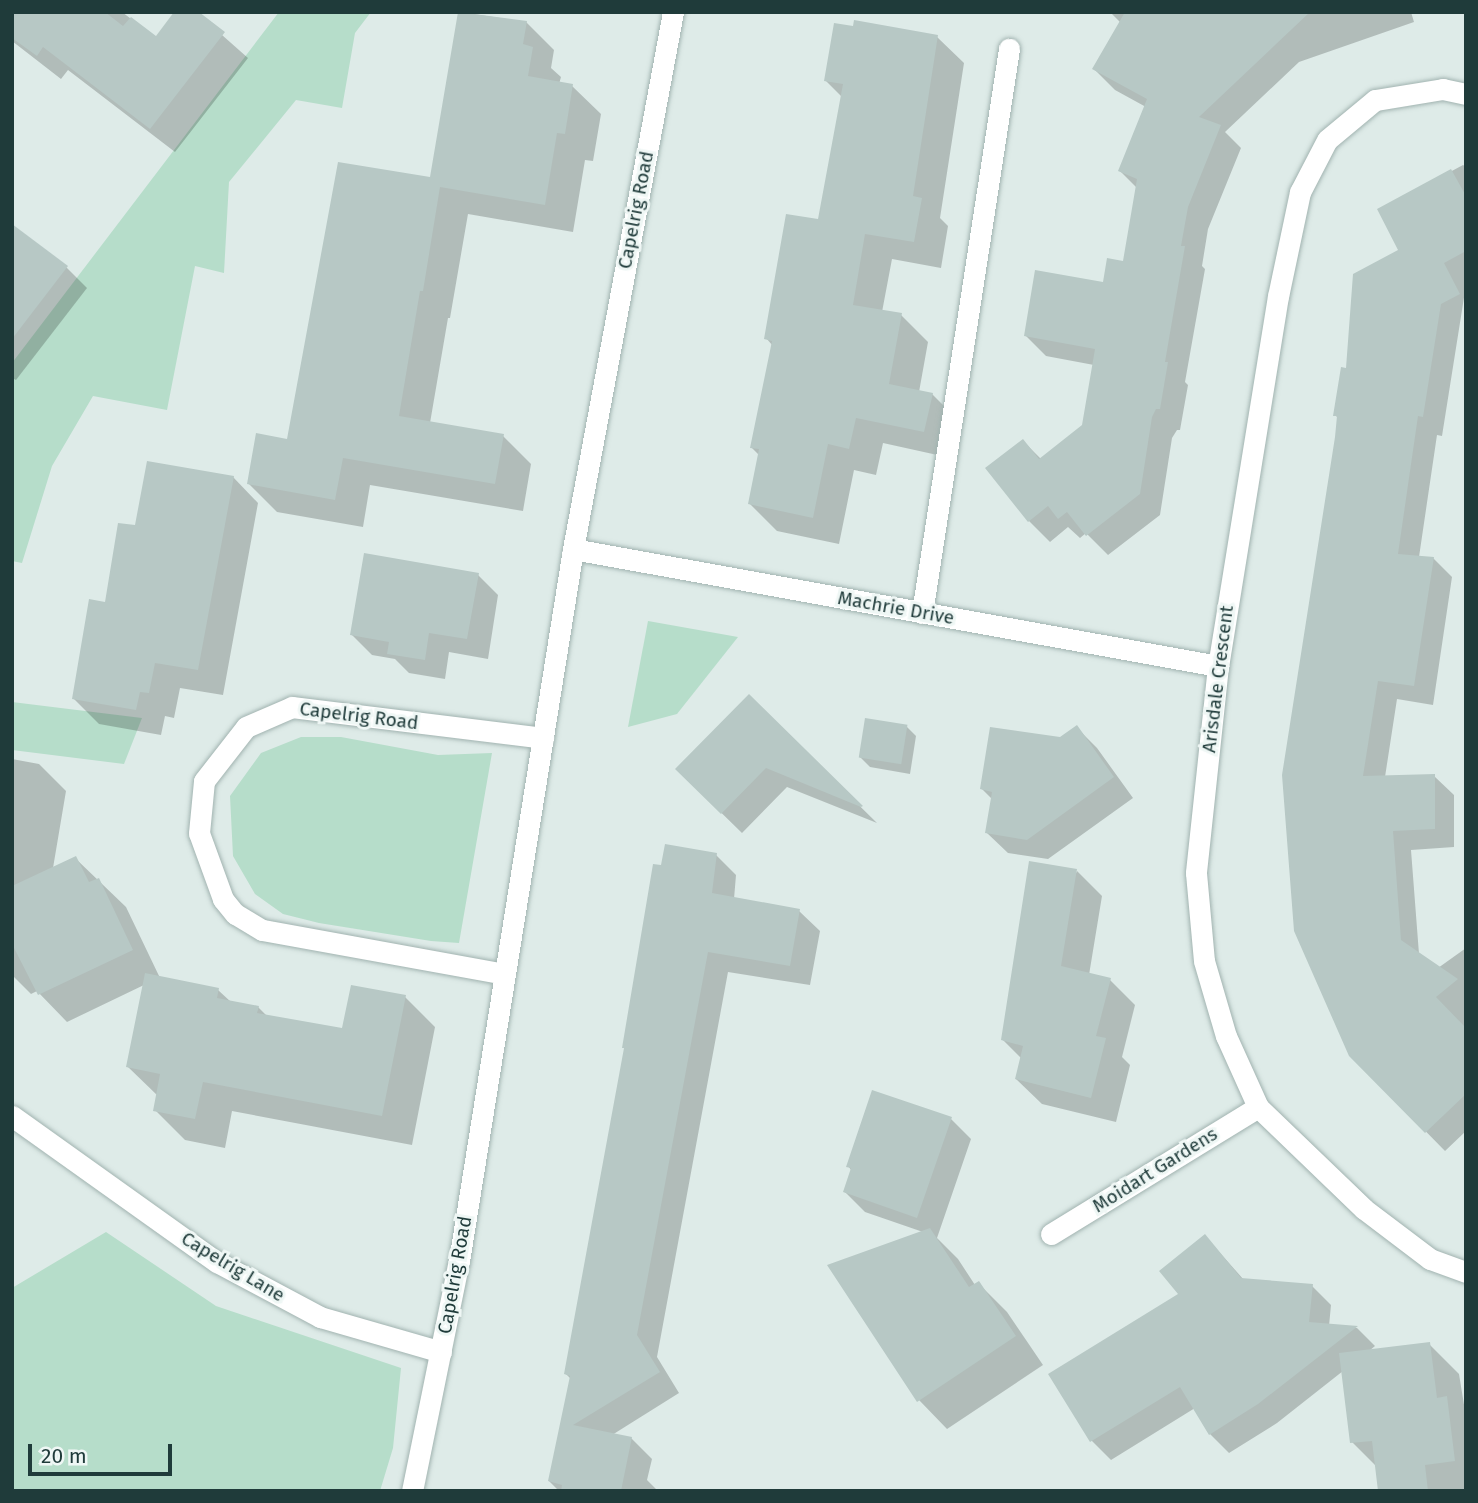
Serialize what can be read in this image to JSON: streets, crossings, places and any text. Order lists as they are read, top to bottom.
{
  "streets": {
    "street": [
      "Capelrig Road",
      "Machrie Drive",
      "Arisdale Crescent",
      "Moidart Gardens",
      "Capelrig Lane"
    ]
  },
  "crossings": [
    ["Capelrig Road", "Machrie Drive"],
    ["Capelrig Road", "Capelrig Lane"],
    ["Machrie Drive", "Arisdale Crescent"],
    ["Arisdale Crescent", "Moidart Gardens"]
  ],
  "scale_bar": "20 m"
}
